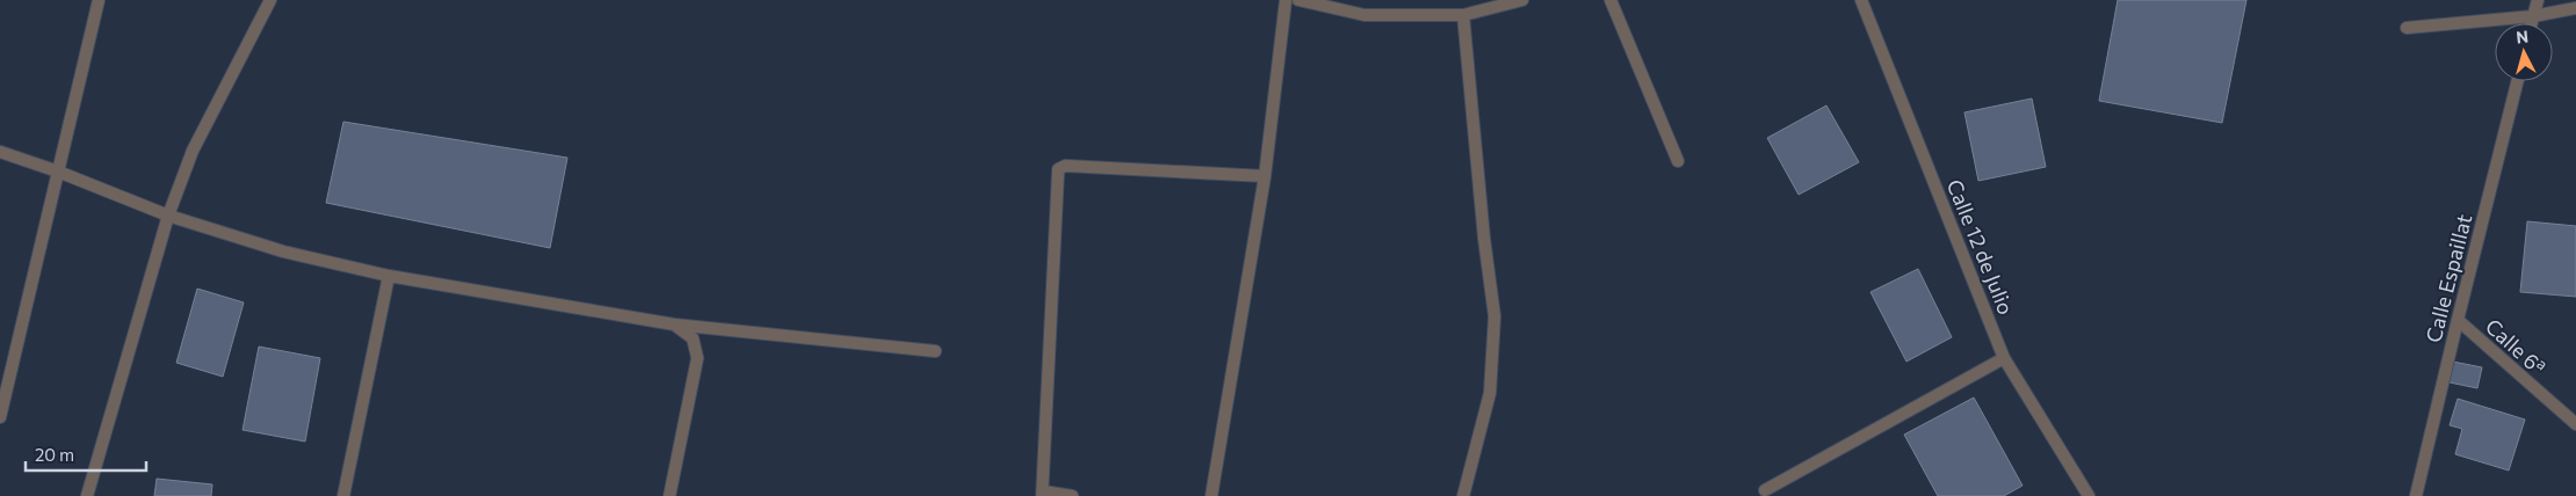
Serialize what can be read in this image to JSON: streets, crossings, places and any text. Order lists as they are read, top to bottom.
{
  "streets": {
    "street": ["Calle 12 de Julio", "Calle Espaillat", "Calle 6ª"]
  },
  "crossings": [
    ["Calle Espaillat", "Calle 6ª"]
  ],
  "scale_bar": "20 m",
  "north": "top"
}
